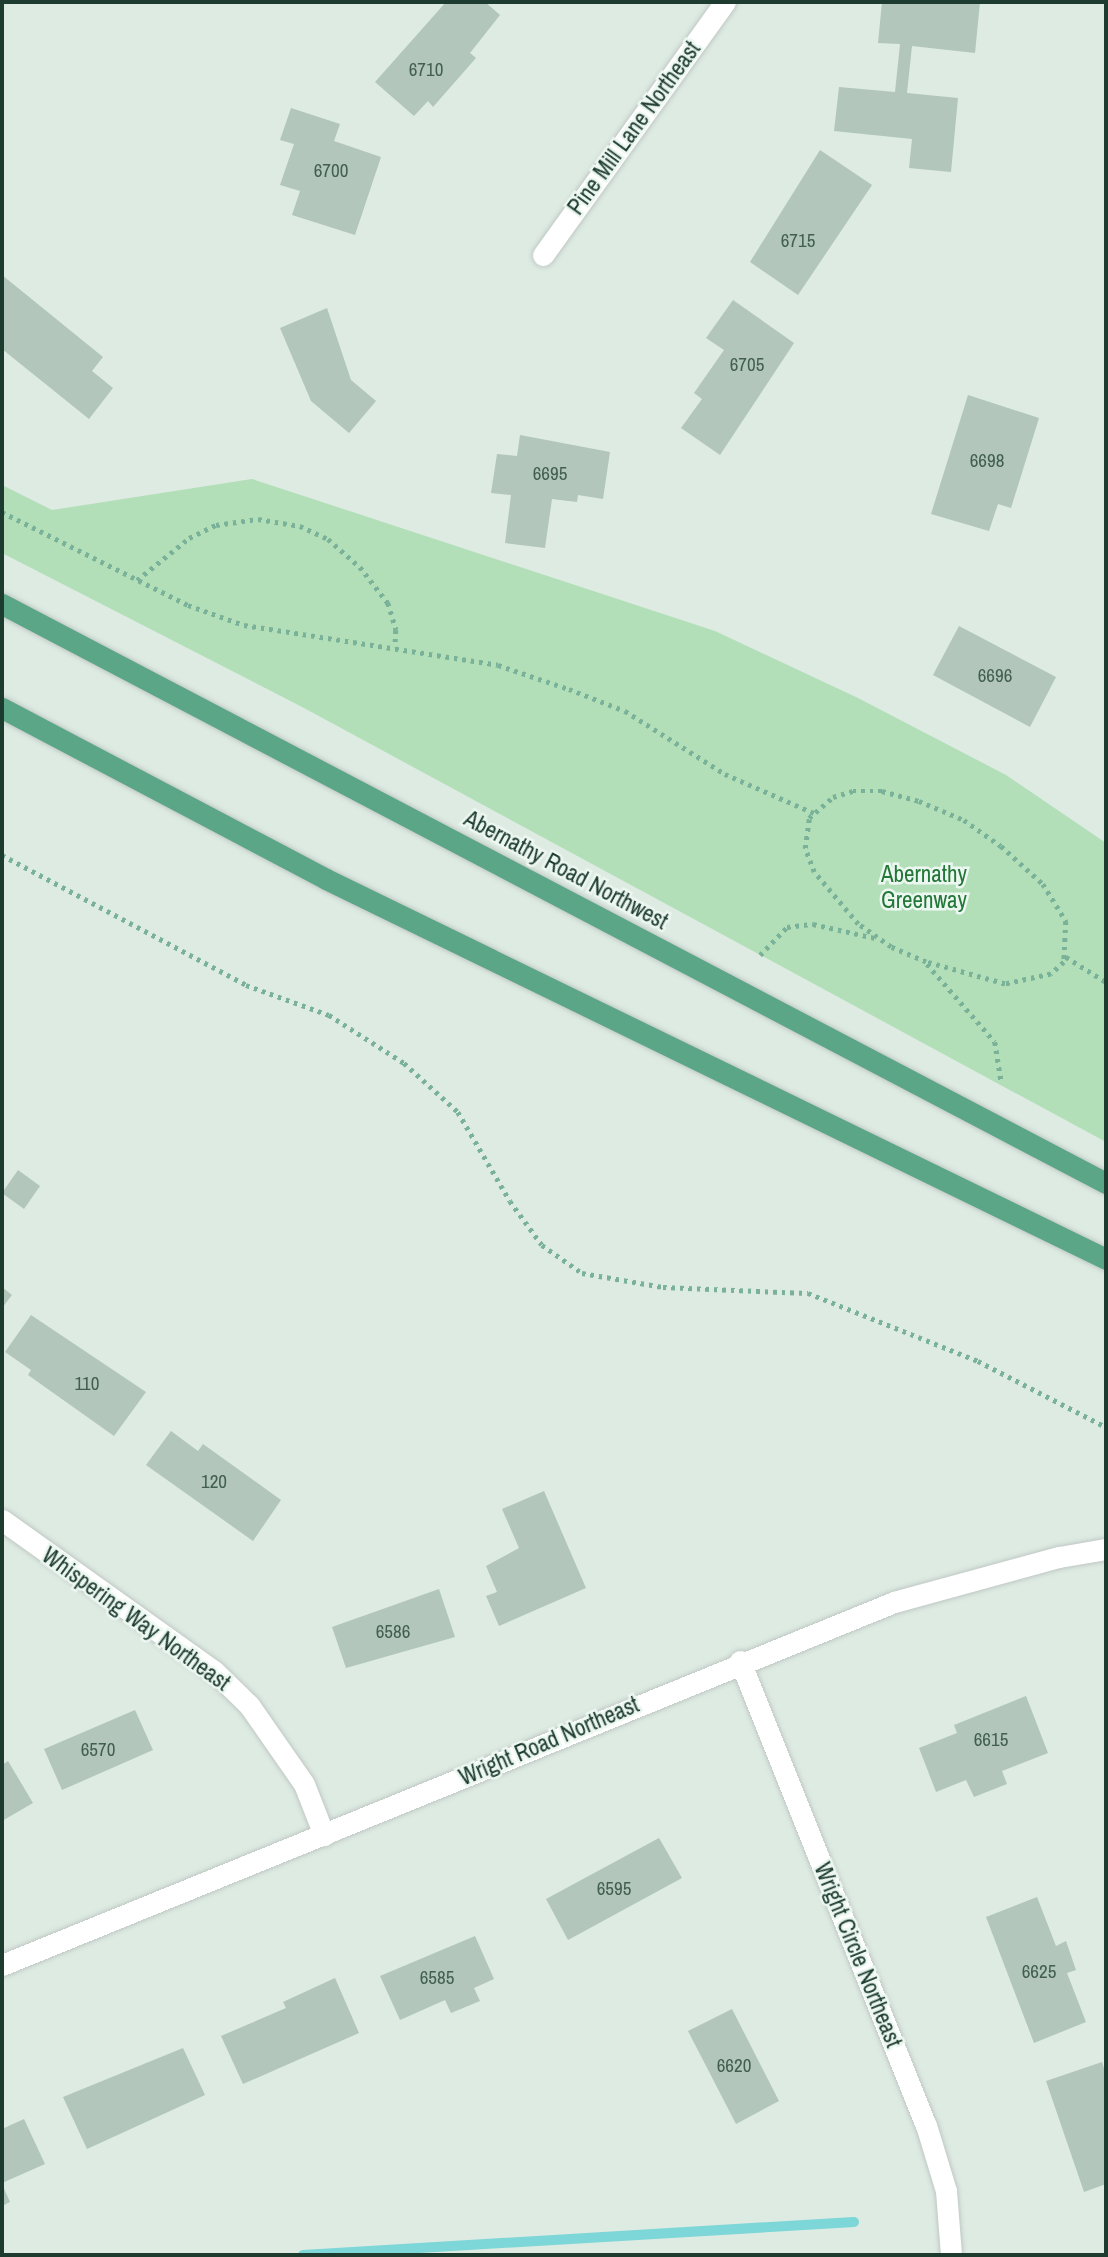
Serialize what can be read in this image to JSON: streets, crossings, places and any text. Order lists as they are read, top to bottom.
{
  "streets": {
    "main road": ["Abernathy Road Northwest"],
    "street": [
      "Pine Mill Lane Northeast",
      "Whispering Way Northeast",
      "Wright Road Northeast",
      "Wright Circle Northeast"
    ]
  },
  "crossings": [
    ["Whispering Way Northeast", "Wright Road Northeast"],
    ["Wright Road Northeast", "Wright Circle Northeast"]
  ],
  "parks": ["Abernathy Greenway"],
  "house_numbers": [
    "6710",
    "6700",
    "6715",
    "6705",
    "6698",
    "6695",
    "6696",
    "110",
    "120",
    "6586",
    "6615",
    "6570",
    "6595",
    "6625",
    "6585",
    "6620"
  ]
}
